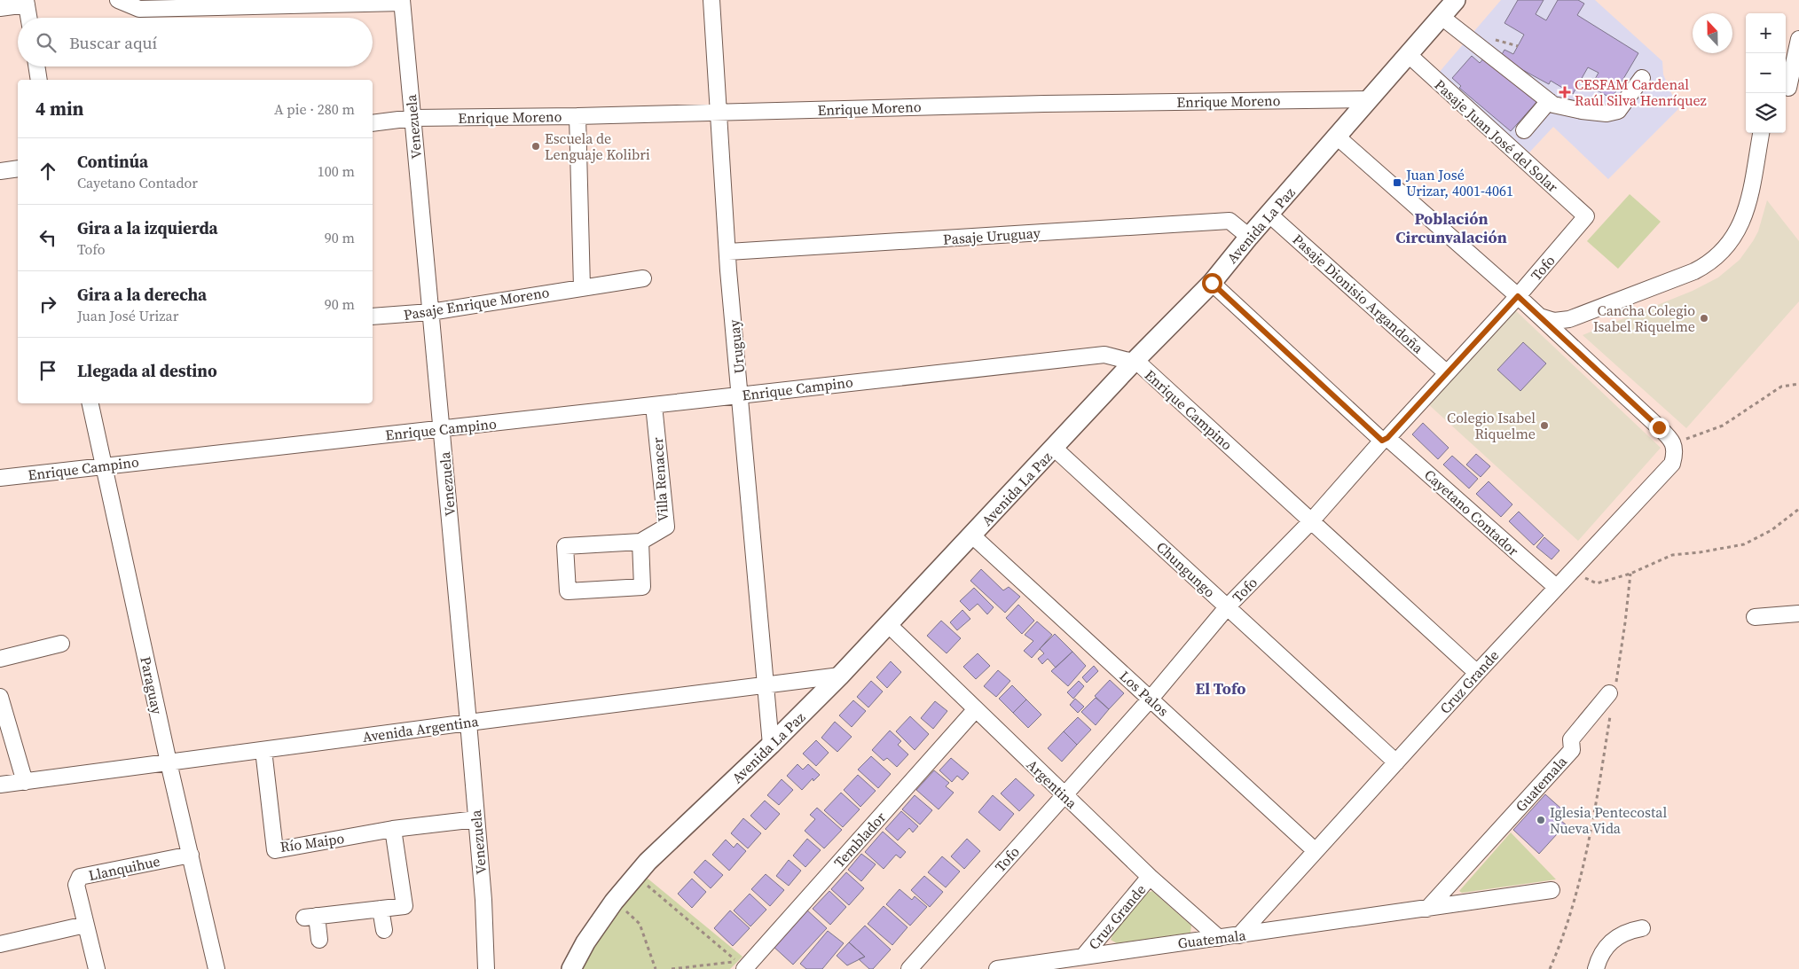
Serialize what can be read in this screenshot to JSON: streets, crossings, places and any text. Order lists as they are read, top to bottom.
{
  "streets": {
    "main road": ["Avenida La Paz"],
    "street": [
      "Enrique Moreno",
      "Venezuela",
      "Pasaje Juan José del Solar",
      "Pasaje Uruguay",
      "Tofo",
      "Pasaje Dionisio Argandoña",
      "Pasaje Enrique Moreno",
      "Uruguay",
      "Enrique Campino",
      "Villa Renacer",
      "Cayetano Contador",
      "Chungungo",
      "Cruz Grande",
      "Paraguay",
      "Los Palos",
      "Avenida Argentina",
      "Argentina",
      "Guatemala",
      "Temblador",
      "Río Maipo",
      "Llanquihue"
    ]
  },
  "crossings": [
    ["Enrique Moreno", "Venezuela"],
    ["Enrique Moreno", "Avenida La Paz"],
    ["Enrique Moreno", "Uruguay"],
    ["Venezuela", "Pasaje Enrique Moreno"],
    ["Venezuela", "Enrique Campino"],
    ["Venezuela", "Avenida Argentina"],
    ["Venezuela", "Río Maipo"],
    ["Pasaje Juan José del Solar", "Avenida La Paz"],
    ["Pasaje Juan José del Solar", "Tofo"],
    ["Avenida La Paz", "Pasaje Uruguay"],
    ["Avenida La Paz", "Pasaje Dionisio Argandoña"],
    ["Avenida La Paz", "Uruguay"],
    ["Avenida La Paz", "Enrique Campino"],
    ["Avenida La Paz", "Cayetano Contador"],
    ["Avenida La Paz", "Chungungo"],
    ["Avenida La Paz", "Los Palos"],
    ["Avenida La Paz", "Avenida Argentina"],
    ["Avenida La Paz", "Argentina"],
    ["Pasaje Uruguay", "Uruguay"],
    ["Tofo", "Pasaje Dionisio Argandoña"],
    ["Tofo", "Enrique Campino"],
    ["Tofo", "Cayetano Contador"],
    ["Tofo", "Chungungo"],
    ["Tofo", "Los Palos"],
    ["Tofo", "Argentina"],
    ["Uruguay", "Enrique Campino"],
    ["Uruguay", "Avenida Argentina"],
    ["Enrique Campino", "Villa Renacer"],
    ["Enrique Campino", "Cruz Grande"],
    ["Enrique Campino", "Paraguay"],
    ["Cayetano Contador", "Cruz Grande"],
    ["Chungungo", "Cruz Grande"],
    ["Cruz Grande", "Los Palos"],
    ["Cruz Grande", "Argentina"],
    ["Cruz Grande", "Guatemala"],
    ["Paraguay", "Avenida Argentina"],
    ["Paraguay", "Llanquihue"],
    ["Avenida Argentina", "Río Maipo"],
    ["Argentina", "Guatemala"],
    ["Argentina", "Temblador"]
  ],
  "districts": ["Población Circunvalación", "El Tofo"],
  "places": {
    "health": ["CESFAM Cardenal Raúl Silva Henríquez"],
    "other": [
      "Escuela de Lenguaje Kolibri",
      "Cancha Colegio Isabel Riquelme",
      "Colegio Isabel Riquelme",
      "Iglesia Pentecostal Nueva Vida"
    ],
    "transit": ["Juan José Urizar, 4001-4061"]
  },
  "north": "top",
  "page": {
    "map_buttons": ["+", "−"],
    "search": "Buscar aquí",
    "heading": ["4 min", "A pie · 280 m"],
    "list": [
      ["Continúa", "Cayetano Contador", "100 m"],
      ["Gira a la izquierda", "Tofo", "90 m"],
      ["Gira a la derecha", "Juan José Urizar", "90 m"],
      "Llegada al destino"
    ]
  }
}
